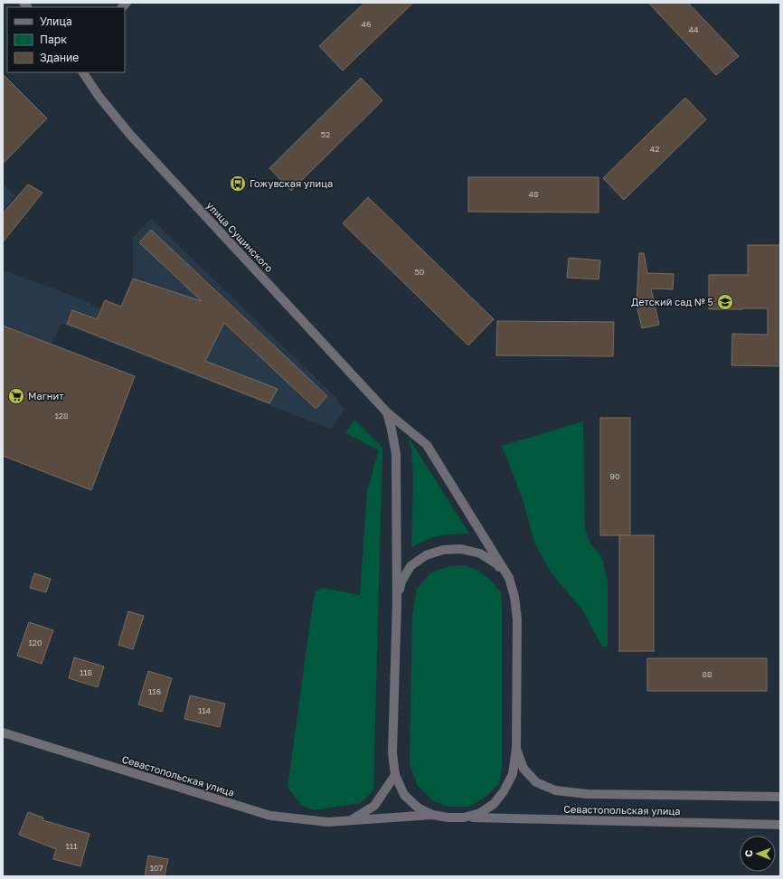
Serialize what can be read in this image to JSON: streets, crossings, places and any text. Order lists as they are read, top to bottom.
{
  "streets": {
    "street": ["улица Сущинского", "Севастопольская улица"]
  },
  "places": {
    "bus stop": ["Гожувская улица"],
    "school or university": ["Детский сад № 5"],
    "supermarket": ["Магнит"]
  },
  "house_numbers": [
    "46",
    "44",
    "52",
    "42",
    "48",
    "50",
    "128",
    "90",
    "120",
    "118",
    "88",
    "116",
    "114",
    "111",
    "107"
  ],
  "legend": ["Улица", "Парк", "Здание"],
  "north": "left"
}
